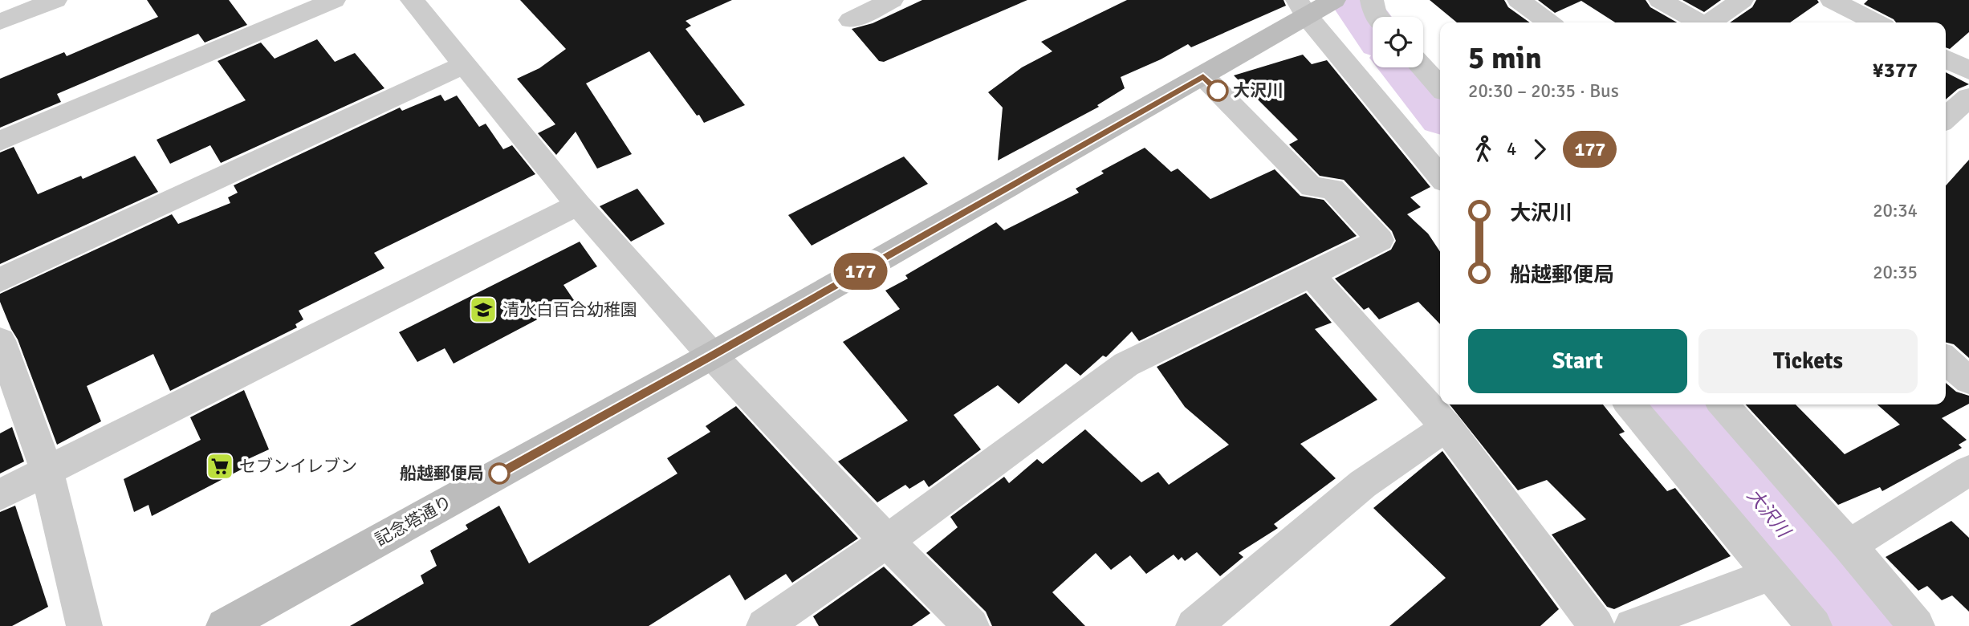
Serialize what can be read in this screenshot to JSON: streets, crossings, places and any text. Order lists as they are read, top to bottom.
{
  "streets": {
    "street": ["記念塔通り"]
  },
  "water": ["大沢川"],
  "places": {
    "other": ["大沢川", "船越郵便局"],
    "school or university": ["清水白百合幼稚園"],
    "supermarket": ["セブンイレブン"]
  },
  "lines": ["bus line 177"],
  "page": {
    "on_map": "177",
    "heading": ["5 min", "20:30 – 20:35 · Bus", "¥377"],
    "legs": ["4", "177"],
    "list": [
      {
        "name": "大沢川",
        "value": "20:34"
      },
      {
        "name": "船越郵便局",
        "value": "20:35"
      }
    ],
    "buttons": ["Start", "Tickets"]
  }
}
